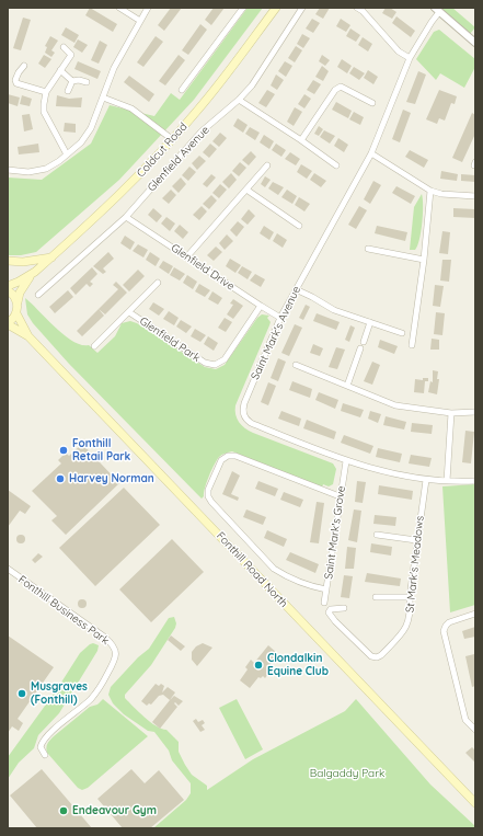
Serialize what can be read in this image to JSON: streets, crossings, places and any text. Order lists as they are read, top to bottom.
{
  "streets": {
    "main road": ["Coldcut Road", "Fonthill Road North"],
    "street": [
      "Glenfield Avenue",
      "Glenfield Drive",
      "Saint Mark's Avenue",
      "Glenfield Park",
      "Saint Mark's Grove",
      "St Mark's Meadows",
      "Fonthill Business Park"
    ]
  },
  "crossings": [
    ["Glenfield Avenue", "Glenfield Drive"],
    ["Glenfield Drive", "Saint Mark's Avenue"],
    ["Glenfield Drive", "Glenfield Park"],
    ["Saint Mark's Avenue", "Saint Mark's Grove"],
    ["Saint Mark's Avenue", "St Mark's Meadows"]
  ],
  "parks": ["Balgaddy Park"],
  "places": [
    "Fonthill Retail Park",
    "Harvey Norman",
    "Clondalkin Equine Club",
    "Musgraves (Fonthill)",
    "Endeavour Gym"
  ]
}
